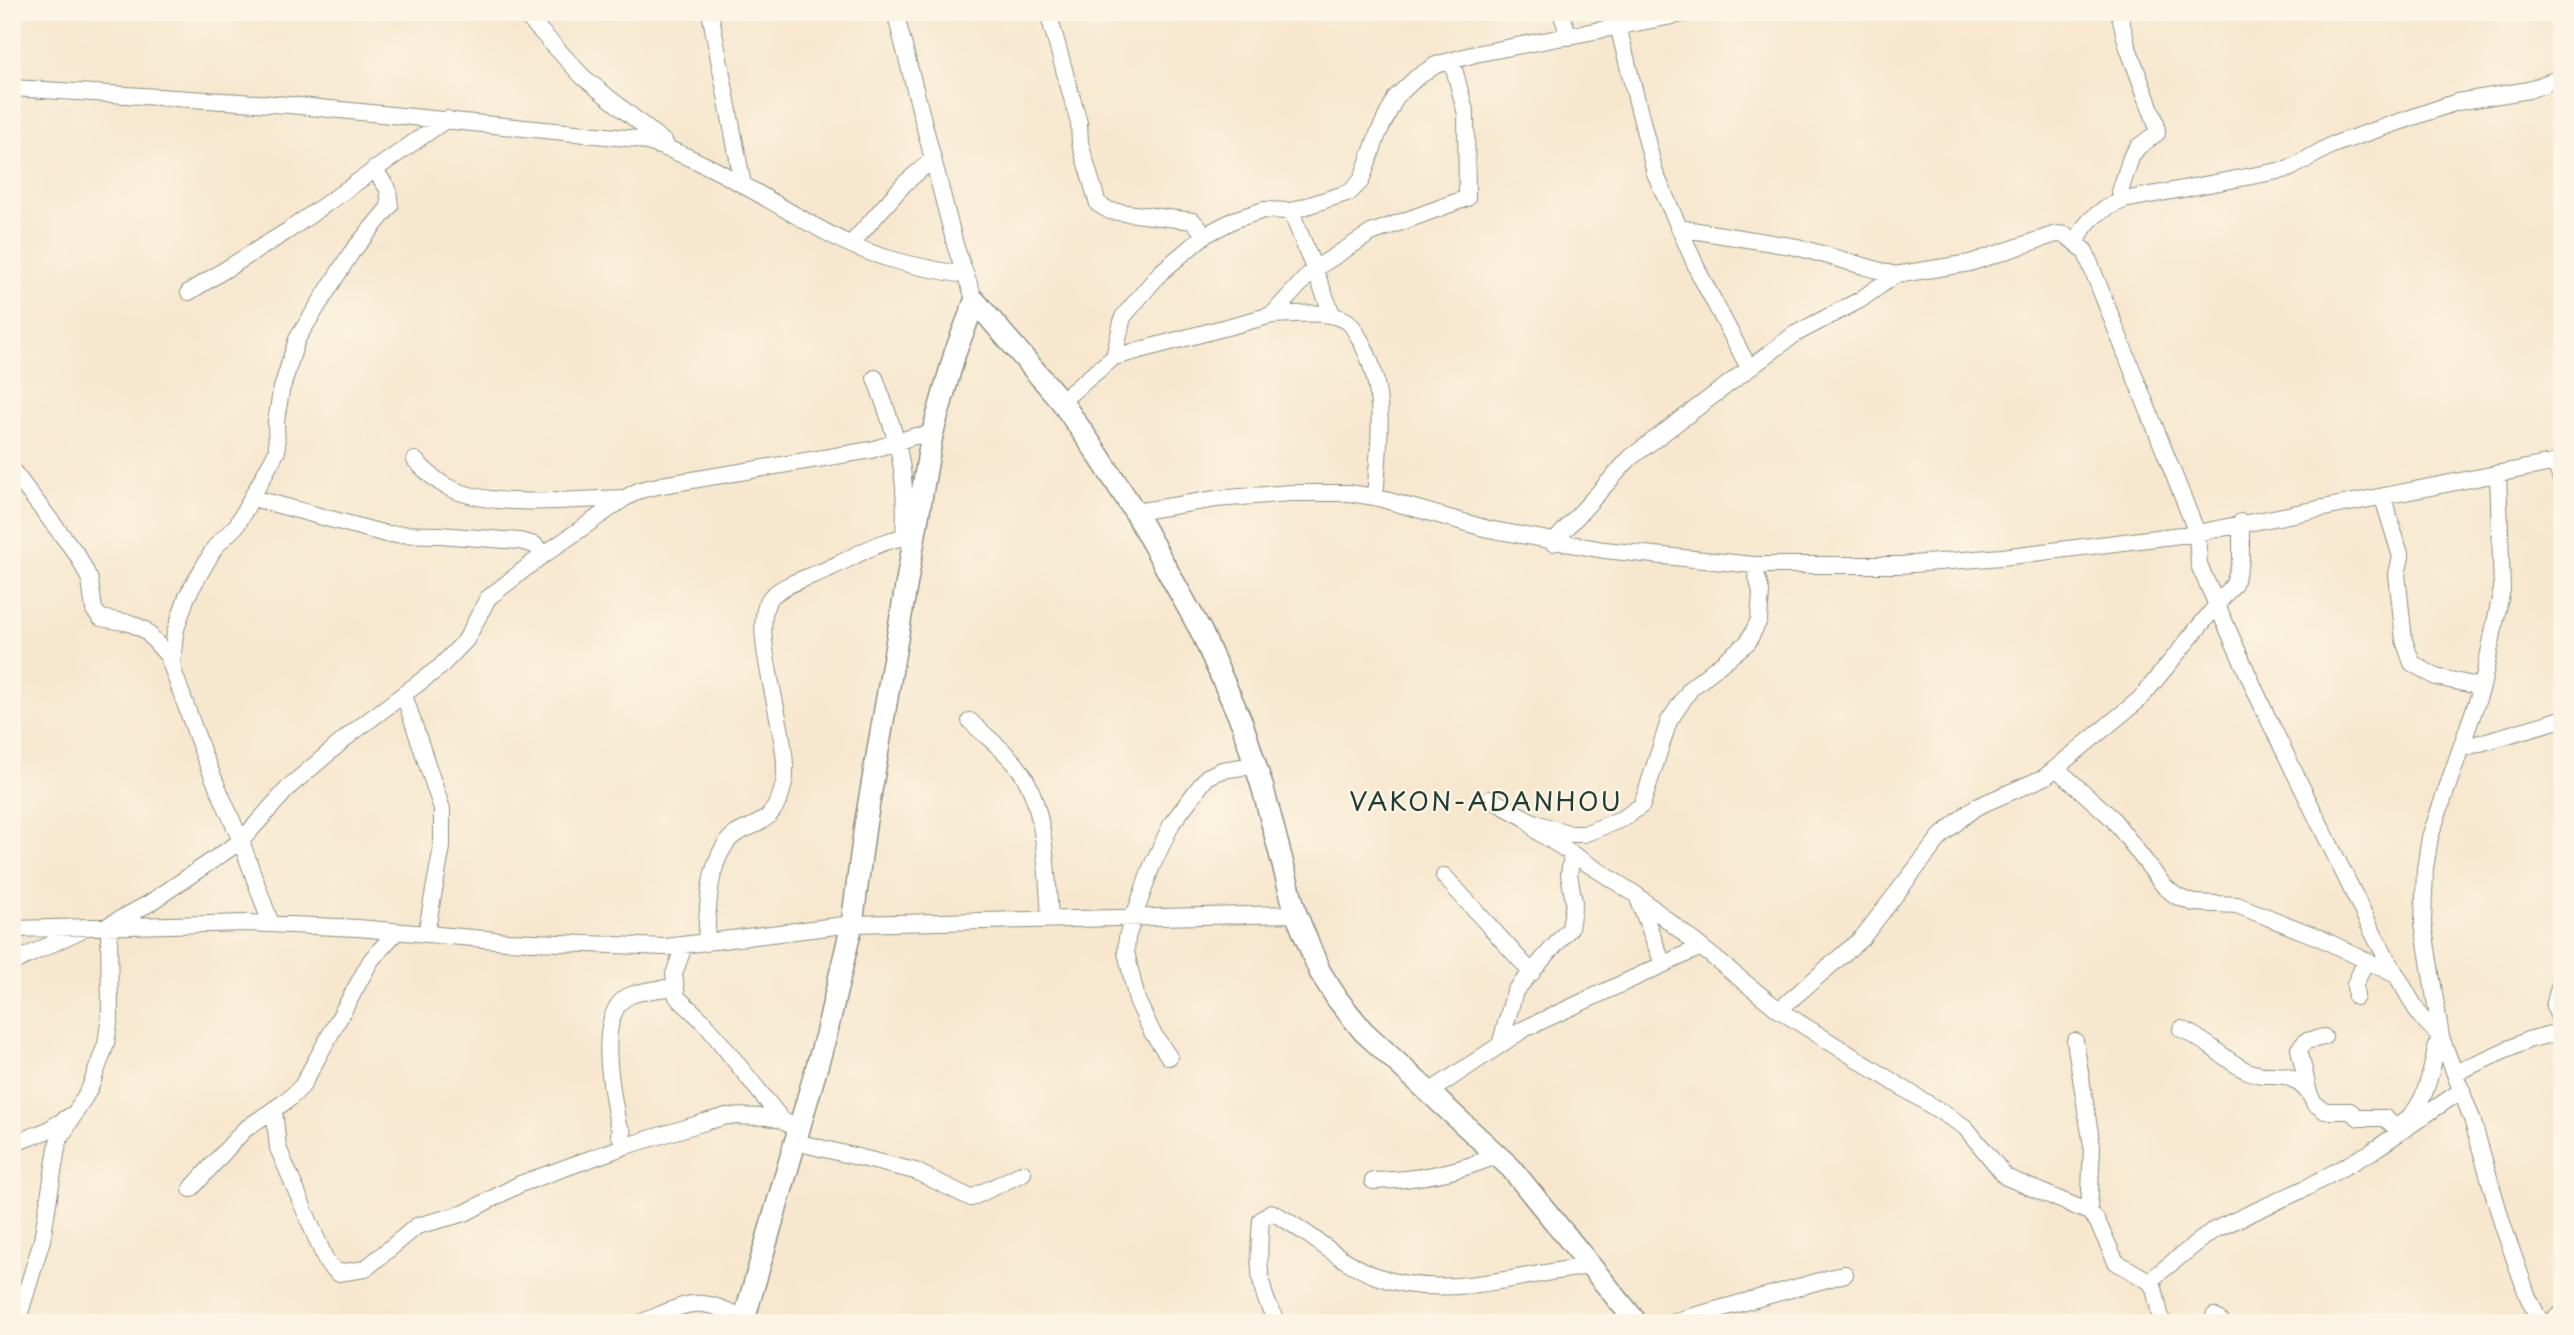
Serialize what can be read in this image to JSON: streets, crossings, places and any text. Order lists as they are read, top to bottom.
{
  "districts": ["VAKON-ADANHOU"]
}
